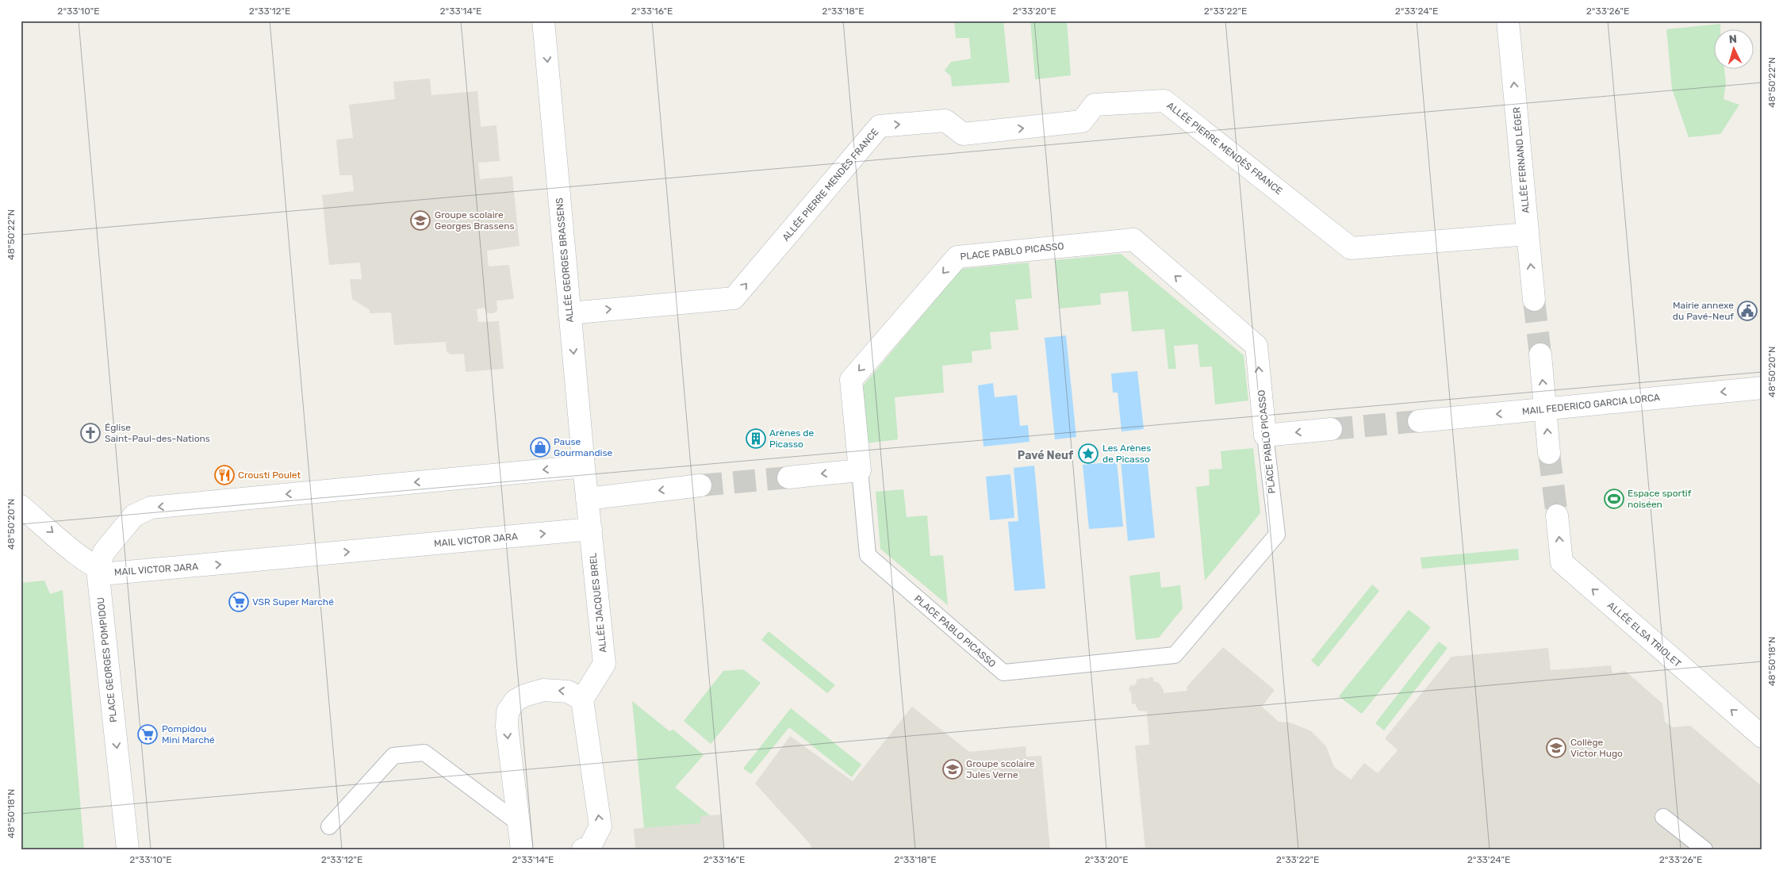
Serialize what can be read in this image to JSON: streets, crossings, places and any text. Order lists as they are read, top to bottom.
{
  "streets": {
    "street": [
      "ALLÉE PIERRE MENDÈS FRANCE",
      "ALLÉE FERNAND LÉGER",
      "PLACE PABLO PICASSO",
      "ALLÉE GEORGES BRASSENS",
      "MAIL FEDERICO GARCIA LORCA",
      "MAIL VICTOR JARA",
      "ALLÉE JACQUES BREL",
      "ALLÉE ELSA TRIOLET",
      "PLACE GEORGES POMPIDOU"
    ]
  },
  "crossings": [
    ["ALLÉE PIERRE MENDÈS FRANCE", "ALLÉE FERNAND LÉGER"],
    ["ALLÉE PIERRE MENDÈS FRANCE", "ALLÉE GEORGES BRASSENS"],
    ["ALLÉE GEORGES BRASSENS", "MAIL VICTOR JARA"],
    ["ALLÉE GEORGES BRASSENS", "ALLÉE JACQUES BREL"],
    ["MAIL VICTOR JARA", "ALLÉE JACQUES BREL"],
    ["MAIL VICTOR JARA", "PLACE GEORGES POMPIDOU"]
  ],
  "one_way": [
    "ALLÉE PIERRE MENDÈS FRANCE",
    "ALLÉE FERNAND LÉGER",
    "ALLÉE GEORGES BRASSENS",
    "MAIL FEDERICO GARCIA LORCA",
    "ALLÉE ELSA TRIOLET",
    "PLACE GEORGES POMPIDOU"
  ],
  "districts": ["Pavé Neuf"],
  "places": {
    "school or university": ["Groupe scolaire Georges Brassens", "Collège Victor Hugo", "Groupe scolaire Jules Verne"],
    "public building": ["Mairie annexe du Pavé-Neuf"],
    "church": ["Église Saint-Paul-des-Nations"],
    "building": ["Arènes de Picasso"],
    "shop": ["Pause Gourmandise"],
    "place": ["Les Arènes de Picasso"],
    "restaurant": ["Crousti Poulet"],
    "sports": ["Espace sportif noiséen"],
    "supermarket": ["VSR Super Marché", "Pompidou Mini Marché"]
  },
  "north": "top",
  "coordinates": [
    "2°33'10\"E",
    "2°33'12\"E",
    "2°33'14\"E",
    "2°33'16\"E",
    "2°33'18\"E",
    "2°33'20\"E",
    "2°33'22\"E",
    "2°33'24\"E",
    "2°33'26\"E",
    "48°50'22\"N",
    "48°50'20\"N",
    "48°50'18\"N"
  ]
}
